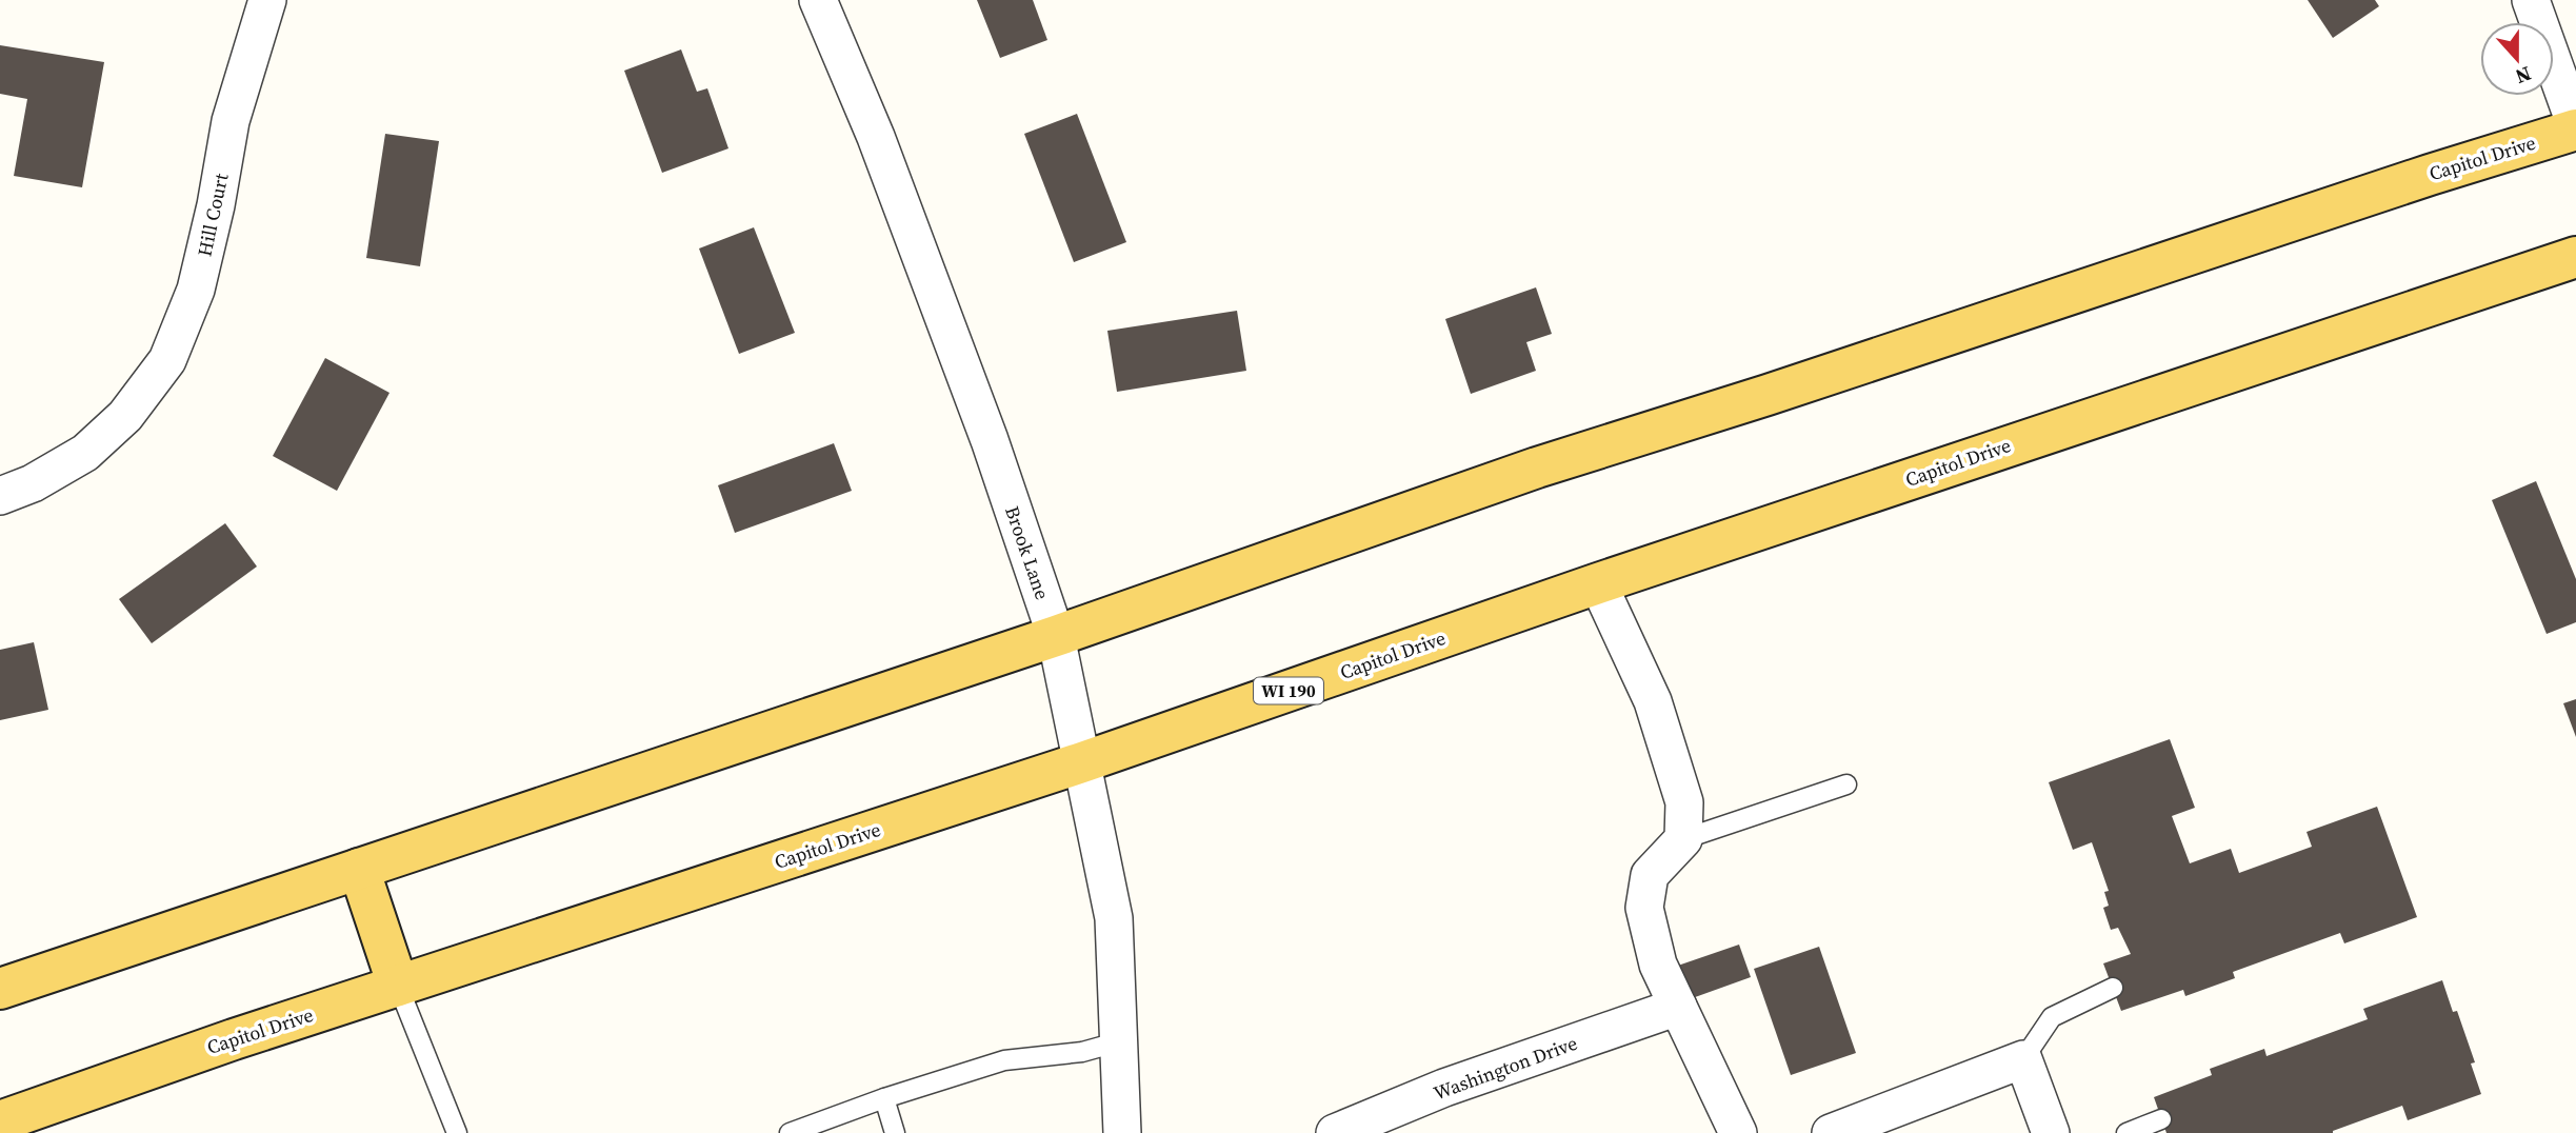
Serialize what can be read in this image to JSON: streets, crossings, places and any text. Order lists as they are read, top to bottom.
{
  "streets": {
    "main road": ["Capitol Drive", "WI 190"],
    "street": ["Hill Court", "Brook Lane", "Washington Drive"]
  },
  "crossings": [
    ["Capitol Drive", "Brook Lane"]
  ],
  "north": "bottom"
}
